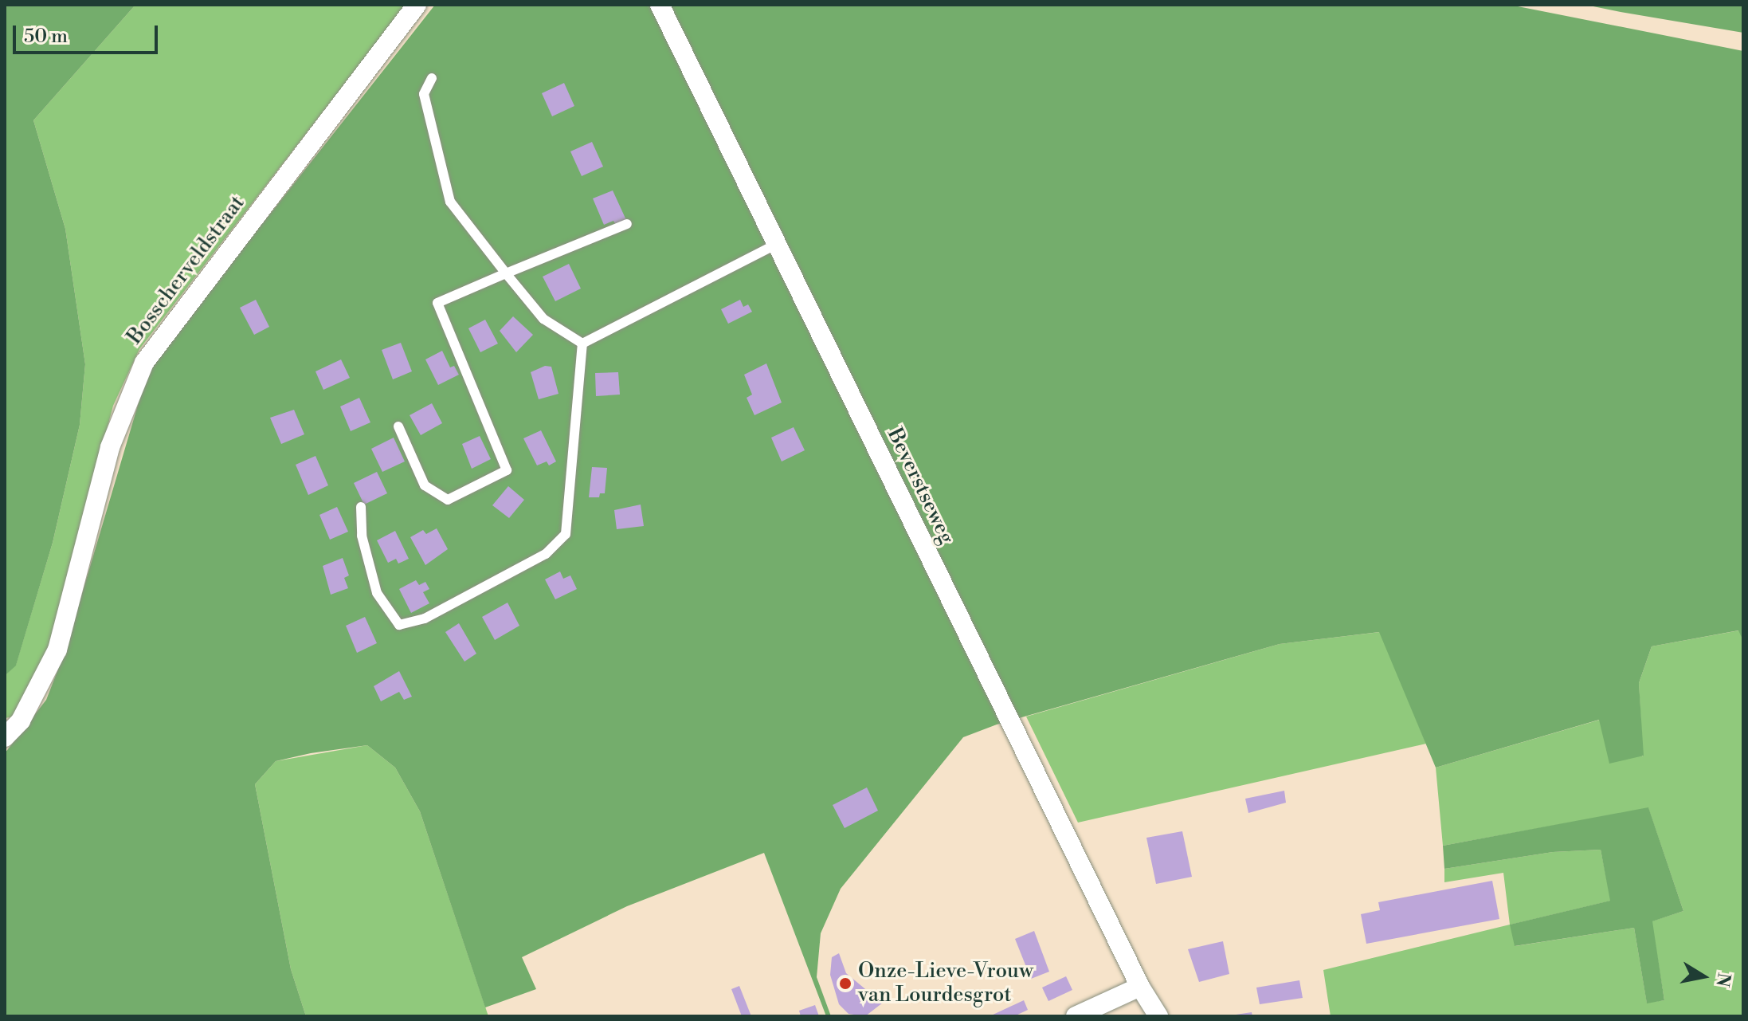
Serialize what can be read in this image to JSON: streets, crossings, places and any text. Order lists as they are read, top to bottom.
{
  "streets": {
    "street": ["Bosscherveldstraat", "Beverstseweg"]
  },
  "places": ["Onze-Lieve-Vrouw van Lourdesgrot"],
  "scale_bar": "50 m",
  "north": "right"
}
